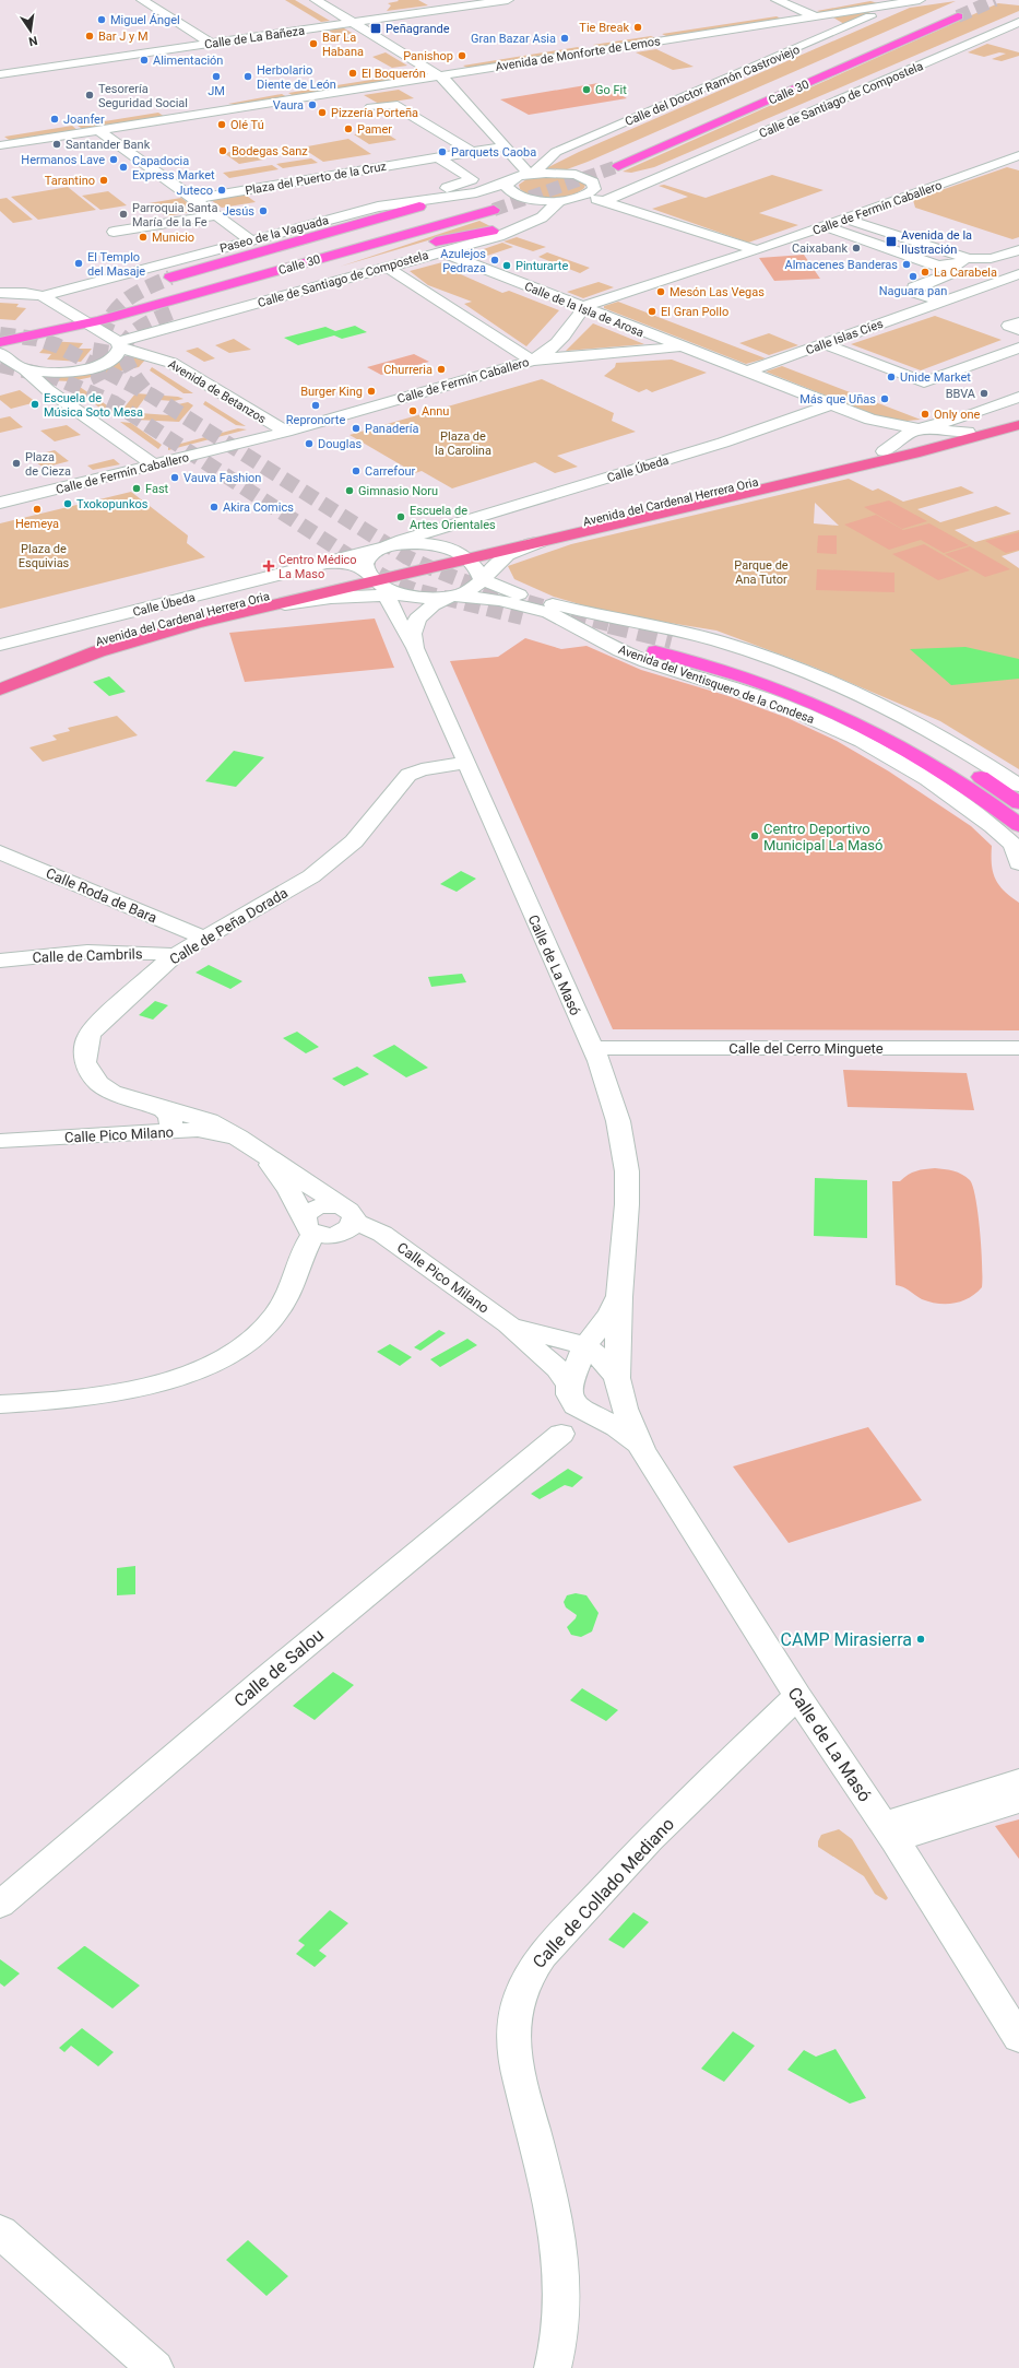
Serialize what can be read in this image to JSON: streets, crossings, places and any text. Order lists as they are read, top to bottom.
{
  "streets": {
    "highway": ["Calle 30"],
    "main road": ["Avenida del Cardenal Herrera Oria"],
    "street": [
      "Calle de La Bañeza",
      "Avenida de Monforte de Lemos",
      "Calle del Doctor Ramón Castroviejo",
      "Calle de Santiago de Compostela",
      "Plaza del Puerto de la Cruz",
      "Calle de Fermín Caballero",
      "Paseo de la Vaguada",
      "Calle de la Isla de Arosa",
      "Calle Islas Cíes",
      "Avenida de Betanzos",
      "Calle Úbeda",
      "Avenida del Ventisquero de la Condesa",
      "Calle Roda de Bara",
      "Calle de Peña Dorada",
      "Calle de Cambrils",
      "Calle de La Masó",
      "Calle del Cerro Minguete",
      "Calle Pico Milano",
      "Calle de Salou",
      "Calle de Collado Mediano"
    ]
  },
  "crossings": [
    ["Avenida de Monforte de Lemos", "Calle del Doctor Ramón Castroviejo"],
    ["Calle del Doctor Ramón Castroviejo", "Plaza del Puerto de la Cruz"],
    ["Calle del Doctor Ramón Castroviejo", "Paseo de la Vaguada"],
    ["Calle 30", "Paseo de la Vaguada"],
    ["Calle 30", "Avenida de Betanzos"],
    ["Calle de Santiago de Compostela", "Calle de la Isla de Arosa"],
    ["Calle de Santiago de Compostela", "Avenida de Betanzos"],
    ["Calle de Fermín Caballero", "Calle de la Isla de Arosa"],
    ["Calle de Fermín Caballero", "Avenida de Betanzos"],
    ["Paseo de la Vaguada", "Avenida de Betanzos"],
    ["Calle de la Isla de Arosa", "Calle Islas Cíes"],
    ["Calle de la Isla de Arosa", "Calle Úbeda"],
    ["Calle de la Isla de Arosa", "Avenida del Cardenal Herrera Oria"],
    ["Calle Úbeda", "Avenida del Cardenal Herrera Oria"],
    ["Calle Úbeda", "Calle de La Masó"],
    ["Avenida del Cardenal Herrera Oria", "Avenida del Ventisquero de la Condesa"],
    ["Avenida del Cardenal Herrera Oria", "Calle de La Masó"],
    ["Avenida del Ventisquero de la Condesa", "Calle de La Masó"],
    ["Calle Roda de Bara", "Calle de Peña Dorada"],
    ["Calle de Peña Dorada", "Calle de Cambrils"],
    ["Calle de Peña Dorada", "Calle de La Masó"],
    ["Calle de Peña Dorada", "Calle Pico Milano"],
    ["Calle de La Masó", "Calle del Cerro Minguete"],
    ["Calle de La Masó", "Calle Pico Milano"],
    ["Calle de La Masó", "Calle de Salou"],
    ["Calle de La Masó", "Calle de Collado Mediano"],
    ["Calle Pico Milano", "Calle de Salou"]
  ],
  "parks": ["Plaza de la Carolina", "Plaza de Esquivias", "Parque de Ana Tutor"],
  "places": {
    "other": [
      "Miguel Ángel",
      "Tie Break",
      "Bar J y M",
      "Gran Bazar Asia",
      "Bar La Habana",
      "Panishop",
      "Alimentación",
      "El Boquerón",
      "JM",
      "Herbolario Diente de León",
      "Go Fit",
      "Tesorería Seguridad Social",
      "Vaura",
      "Pizzería Porteña",
      "Joanfer",
      "Olé Tú",
      "Pamer",
      "Santander Bank",
      "Bodegas Sanz",
      "Parquets Caoba",
      "Hermanos Lave",
      "Capadocia Express Market",
      "Tarantino",
      "Juteco",
      "Jesús",
      "Parroquia Santa María de la Fe",
      "Municio",
      "Caixabank",
      "Azulejos Pedraza",
      "El Templo del Masaje",
      "Almacenes Banderas",
      "Pinturarte",
      "La Carabela",
      "Naguara pan",
      "Mesón Las Vegas",
      "El Gran Pollo",
      "Churreria",
      "Unide Market",
      "Burger King",
      "BBVA",
      "Más que Uñas",
      "Escuela de Música Soto Mesa",
      "Repronorte",
      "Annu",
      "Only one",
      "Panadería",
      "Douglas",
      "Plaza de Cieza",
      "Carrefour",
      "Vauva Fashion",
      "Fast",
      "Gimnasio Noru",
      "Txokopunkos",
      "Akira Comics",
      "Hemeya",
      "Escuela de Artes Orientales",
      "Centro Deportivo Municipal La Masó",
      "CAMP Mirasierra"
    ],
    "transit": ["Peñagrande", "Avenida de la Ilustración"],
    "health": ["Centro Médico La Maso"]
  },
  "north": "bottom"
}
